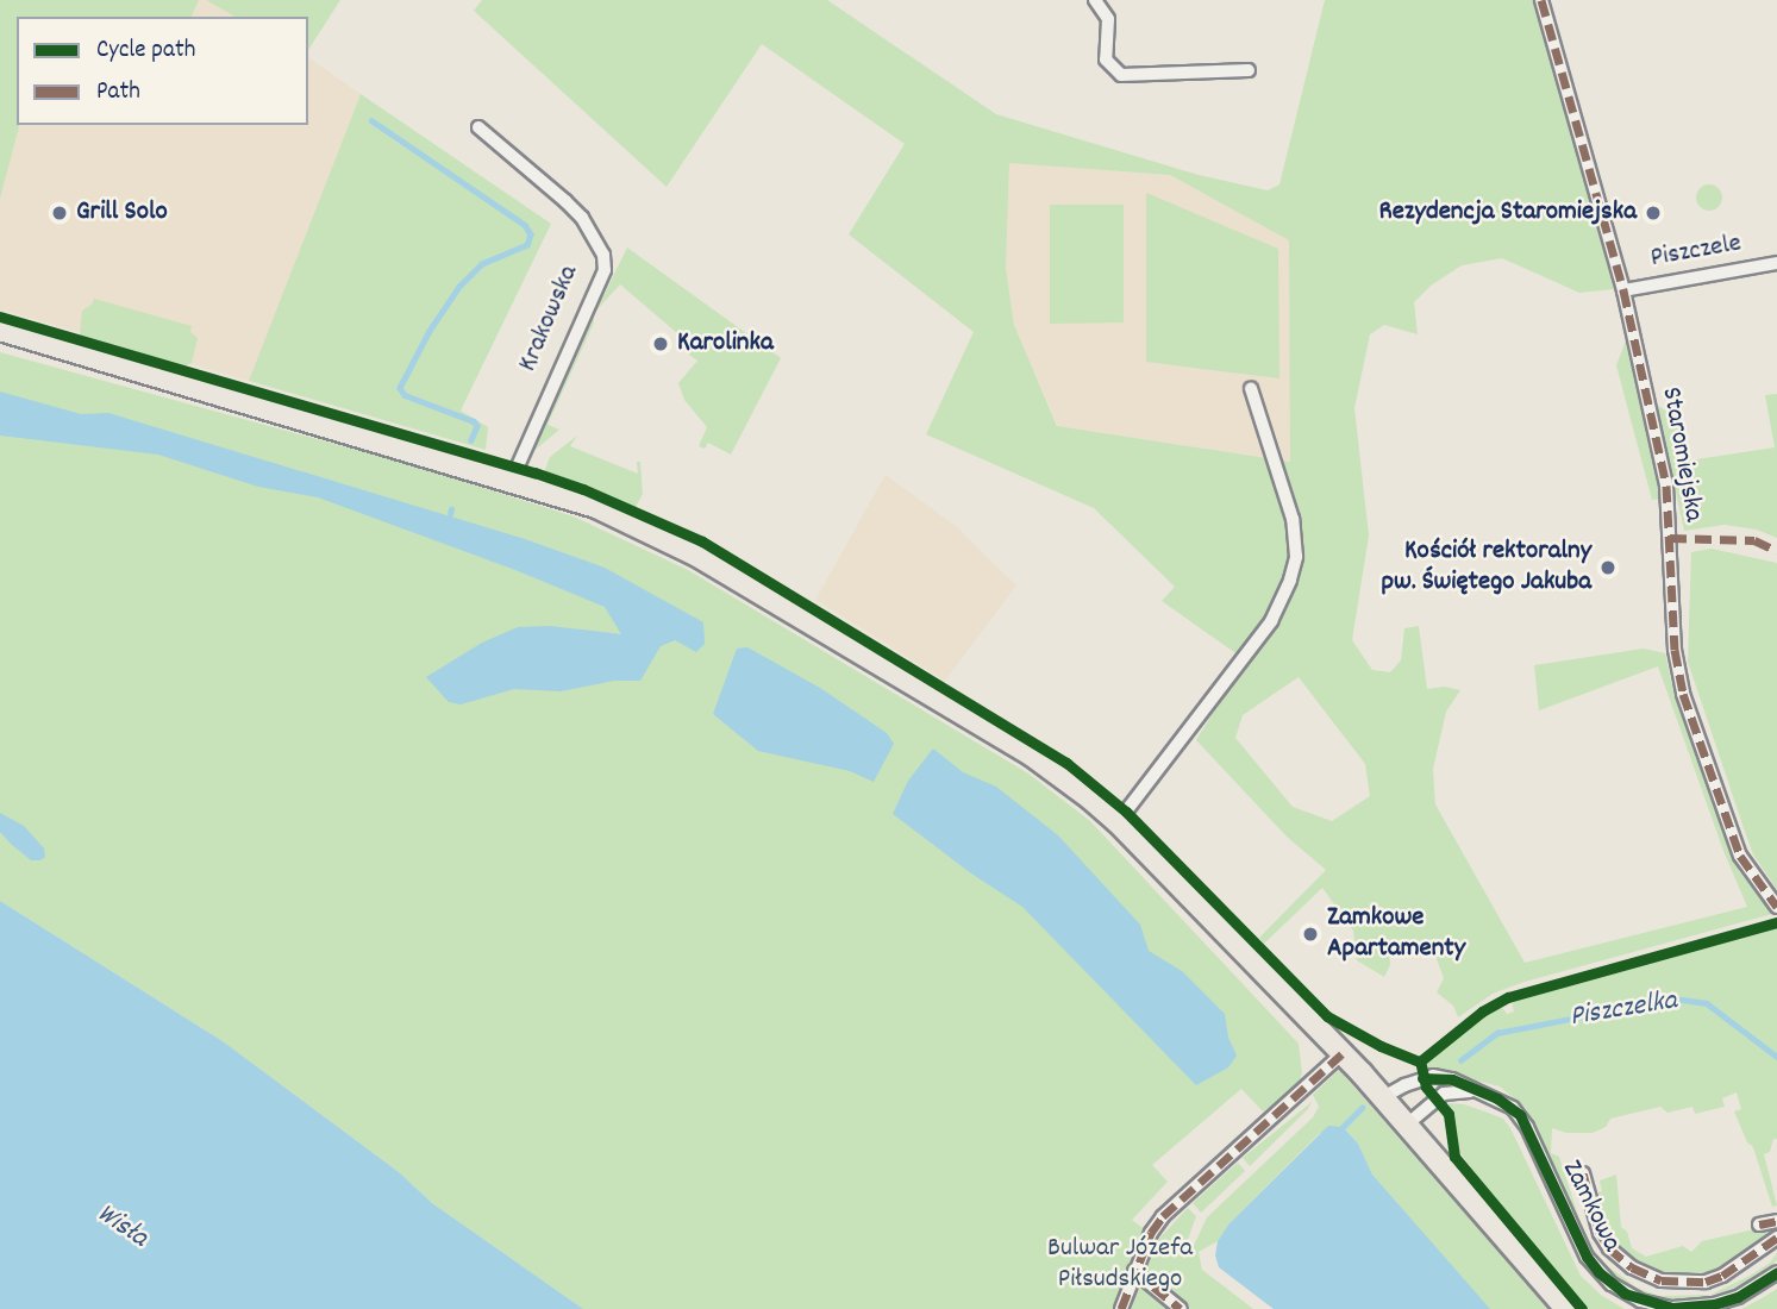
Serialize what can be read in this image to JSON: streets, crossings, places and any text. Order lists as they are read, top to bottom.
{
  "streets": {
    "street": [
      "Piszczele",
      "Krakowska",
      "Staromiejska",
      "Zamkowa"
    ]
  },
  "crossings": [
    ["Piszczele", "Staromiejska"]
  ],
  "water": ["Piszczelka", "Wisła"],
  "parks": ["Bulwar Józefa Piłsudskiego"],
  "places": [
    "Grill Solo",
    "Rezydencja Staromiejska",
    "Karolinka",
    "Kościół rektoralny pw. Świętego Jakuba",
    "Zamkowe Apartamenty"
  ],
  "legend": ["Cycle path", "Path"]
}
